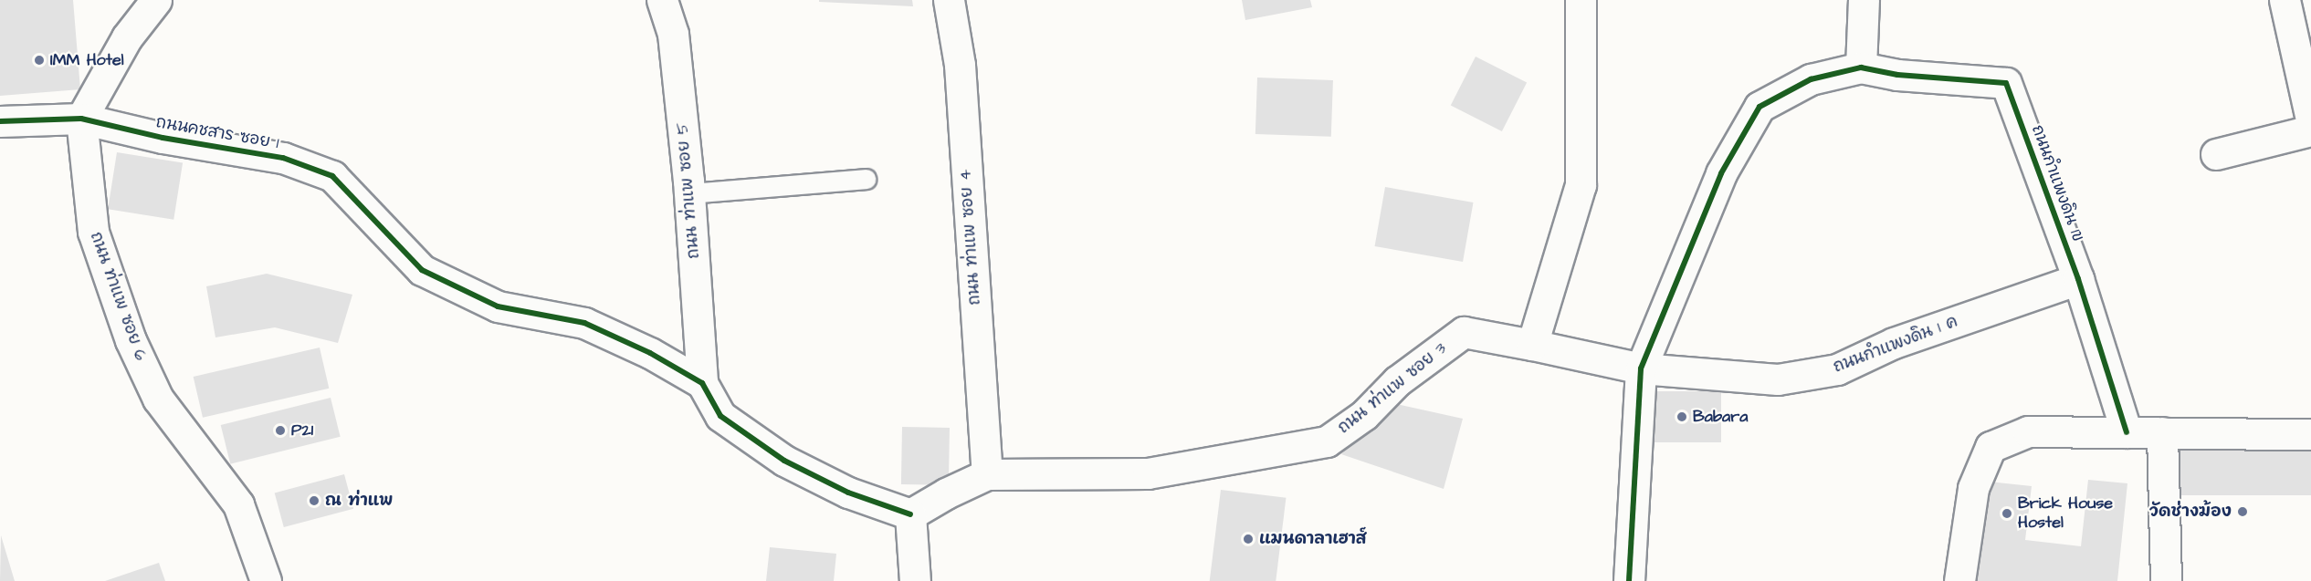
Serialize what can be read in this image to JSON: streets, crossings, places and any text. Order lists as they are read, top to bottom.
{
  "streets": {
    "street": [
      "ถนนคชสาร ซอย 1",
      "ถนนกำแพงดิน 1ข",
      "ถนน ท่าแพ ซอย 5",
      "ถนน ท่าแพ ซอย 4",
      "ถนน ท่าแพ ซอย 6",
      "ถนนกำแพงดิน 1 ค",
      "ถนน ท่าแพ ซอย 3"
    ]
  },
  "crossings": [
    ["ถนนคชสาร ซอย 1", "ถนน ท่าแพ ซอย 5"],
    ["ถนนคชสาร ซอย 1", "ถนน ท่าแพ ซอย 6"],
    ["ถนนกำแพงดิน 1ข", "ถนนกำแพงดิน 1 ค"],
    ["ถนน ท่าแพ ซอย 4", "ถนน ท่าแพ ซอย 3"],
    ["ถนนกำแพงดิน 1 ค", "ถนน ท่าแพ ซอย 3"]
  ],
  "places": [
    "IMM Hotel",
    "Babara",
    "P21",
    "ณ ท่าแพ",
    "วัดช่างฆ้อง",
    "Brick House Hostel",
    "แมนดาลาเฮาส์"
  ]
}
